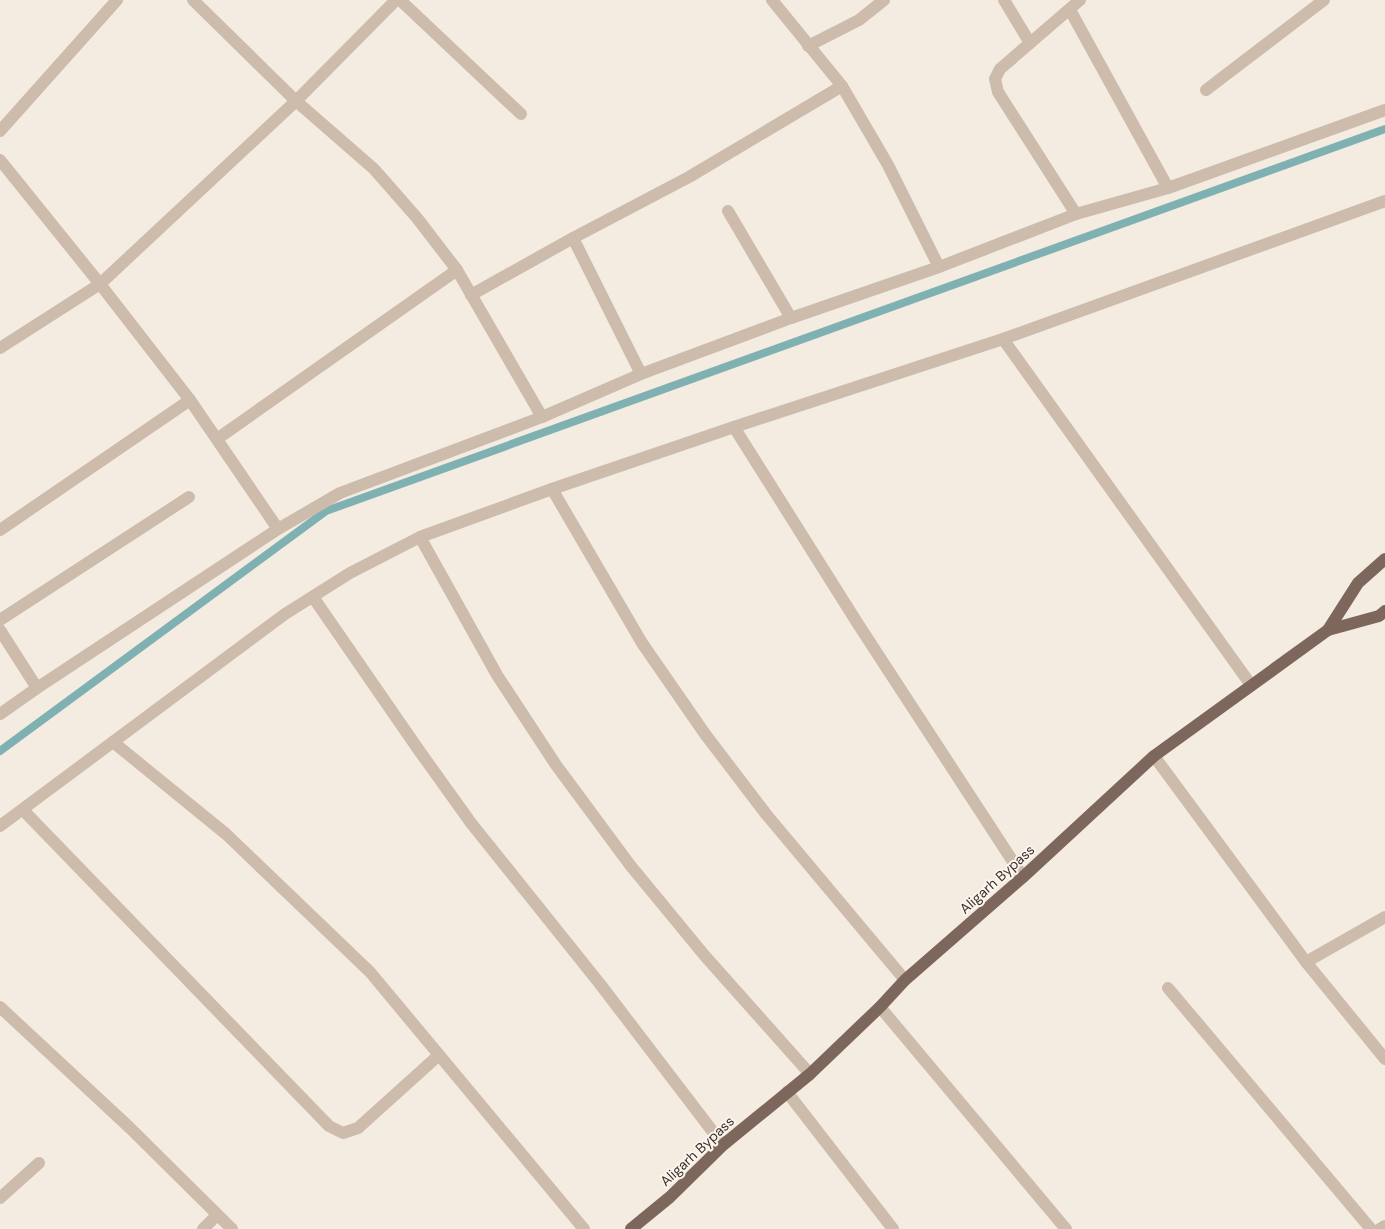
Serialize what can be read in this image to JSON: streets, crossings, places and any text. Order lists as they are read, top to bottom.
{
  "streets": {
    "main road": ["Aligarh Bypass"]
  }
}
